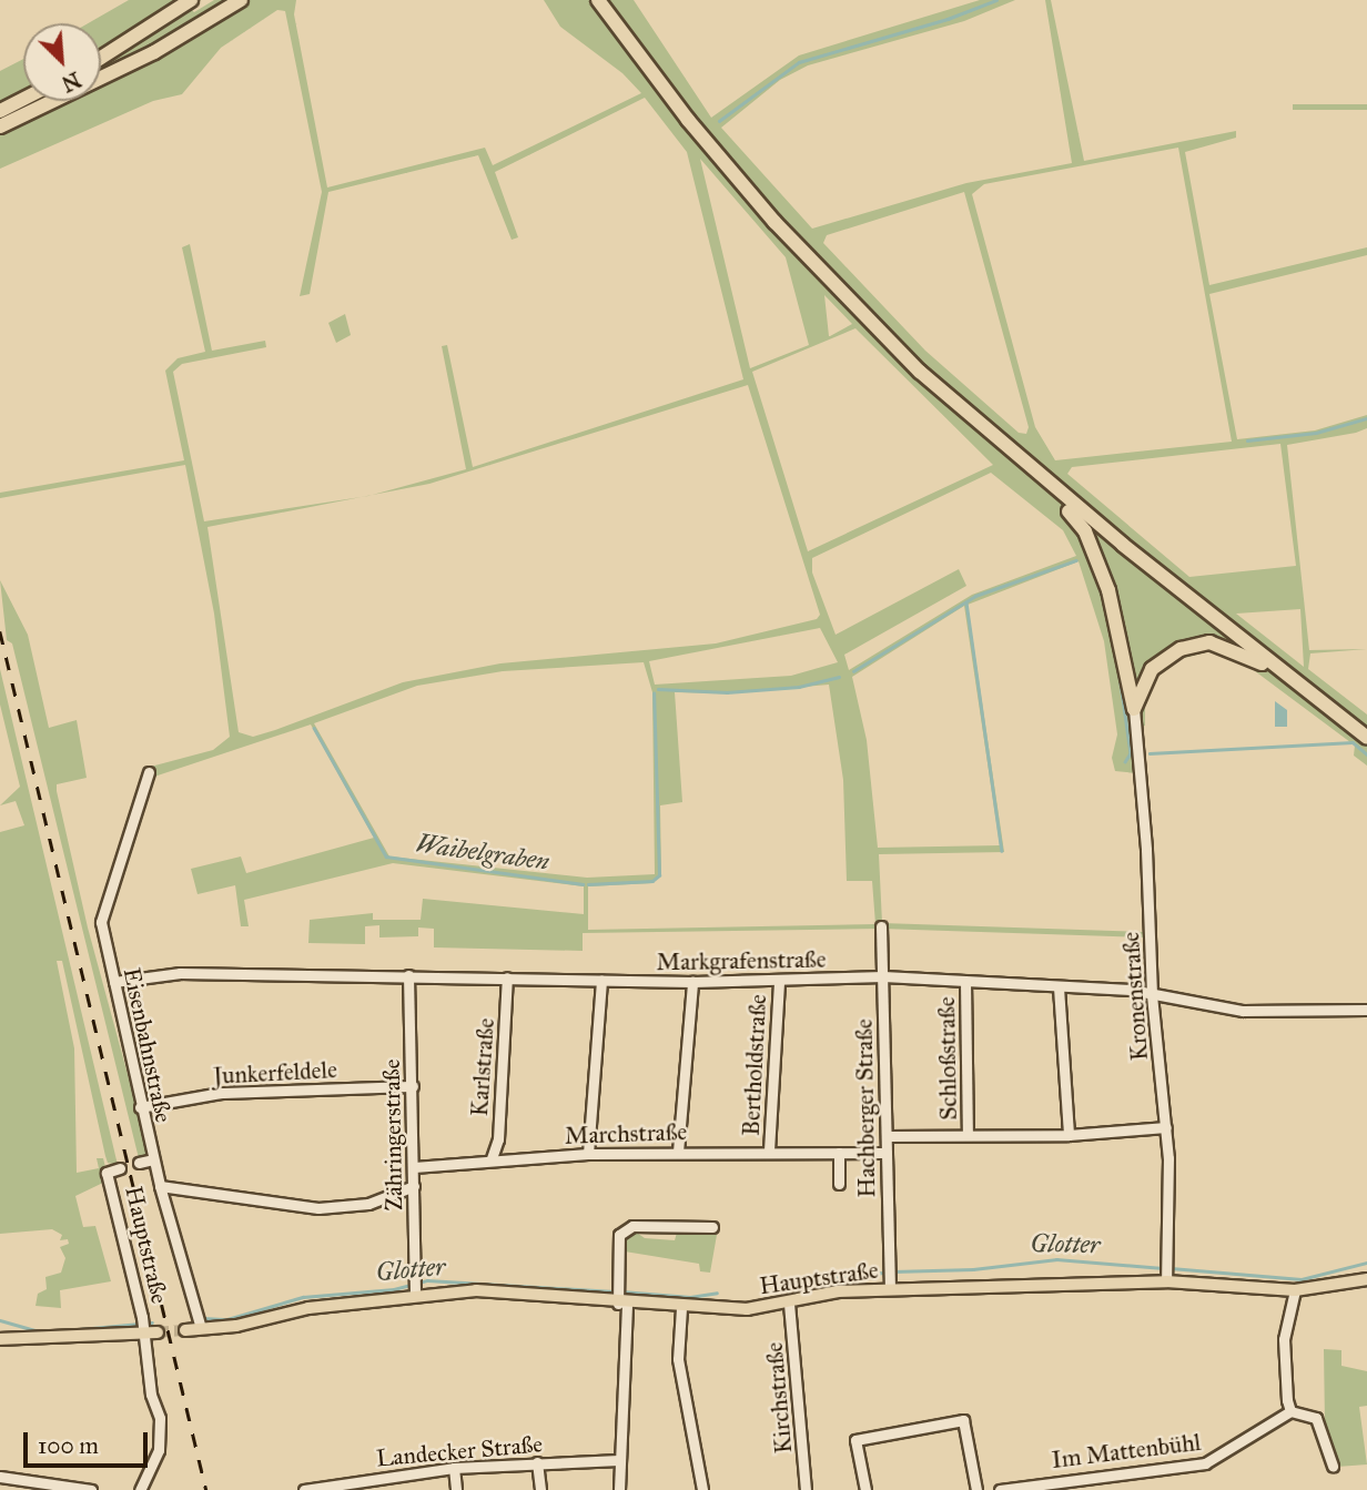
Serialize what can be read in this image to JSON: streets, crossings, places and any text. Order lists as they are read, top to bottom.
{
  "streets": {
    "main road": ["Hauptstraße"],
    "street": [
      "Markgrafenstraße",
      "Kronenstraße",
      "Eisenbahnstraße",
      "Schloßstraße",
      "Bertholdstraße",
      "Karlstraße",
      "Junkerfeldele",
      "Hachberger Straße",
      "Marchstraße",
      "Zähringerstraße",
      "Kirchstraße",
      "Landecker Straße",
      "Im Mattenbühl"
    ]
  },
  "crossings": [
    ["Markgrafenstraße", "Kronenstraße"],
    ["Markgrafenstraße", "Eisenbahnstraße"],
    ["Markgrafenstraße", "Schloßstraße"],
    ["Markgrafenstraße", "Bertholdstraße"],
    ["Markgrafenstraße", "Karlstraße"],
    ["Markgrafenstraße", "Hachberger Straße"],
    ["Markgrafenstraße", "Zähringerstraße"],
    ["Kronenstraße", "Hauptstraße"],
    ["Eisenbahnstraße", "Junkerfeldele"],
    ["Eisenbahnstraße", "Hauptstraße"],
    ["Bertholdstraße", "Marchstraße"],
    ["Karlstraße", "Marchstraße"],
    ["Junkerfeldele", "Zähringerstraße"],
    ["Hachberger Straße", "Marchstraße"],
    ["Hachberger Straße", "Hauptstraße"],
    ["Marchstraße", "Zähringerstraße"],
    ["Zähringerstraße", "Hauptstraße"],
    ["Hauptstraße", "Kirchstraße"]
  ],
  "water": ["Waibelgraben", "Glotter"],
  "scale_bar": "100 m",
  "north": "bottom right"
}
